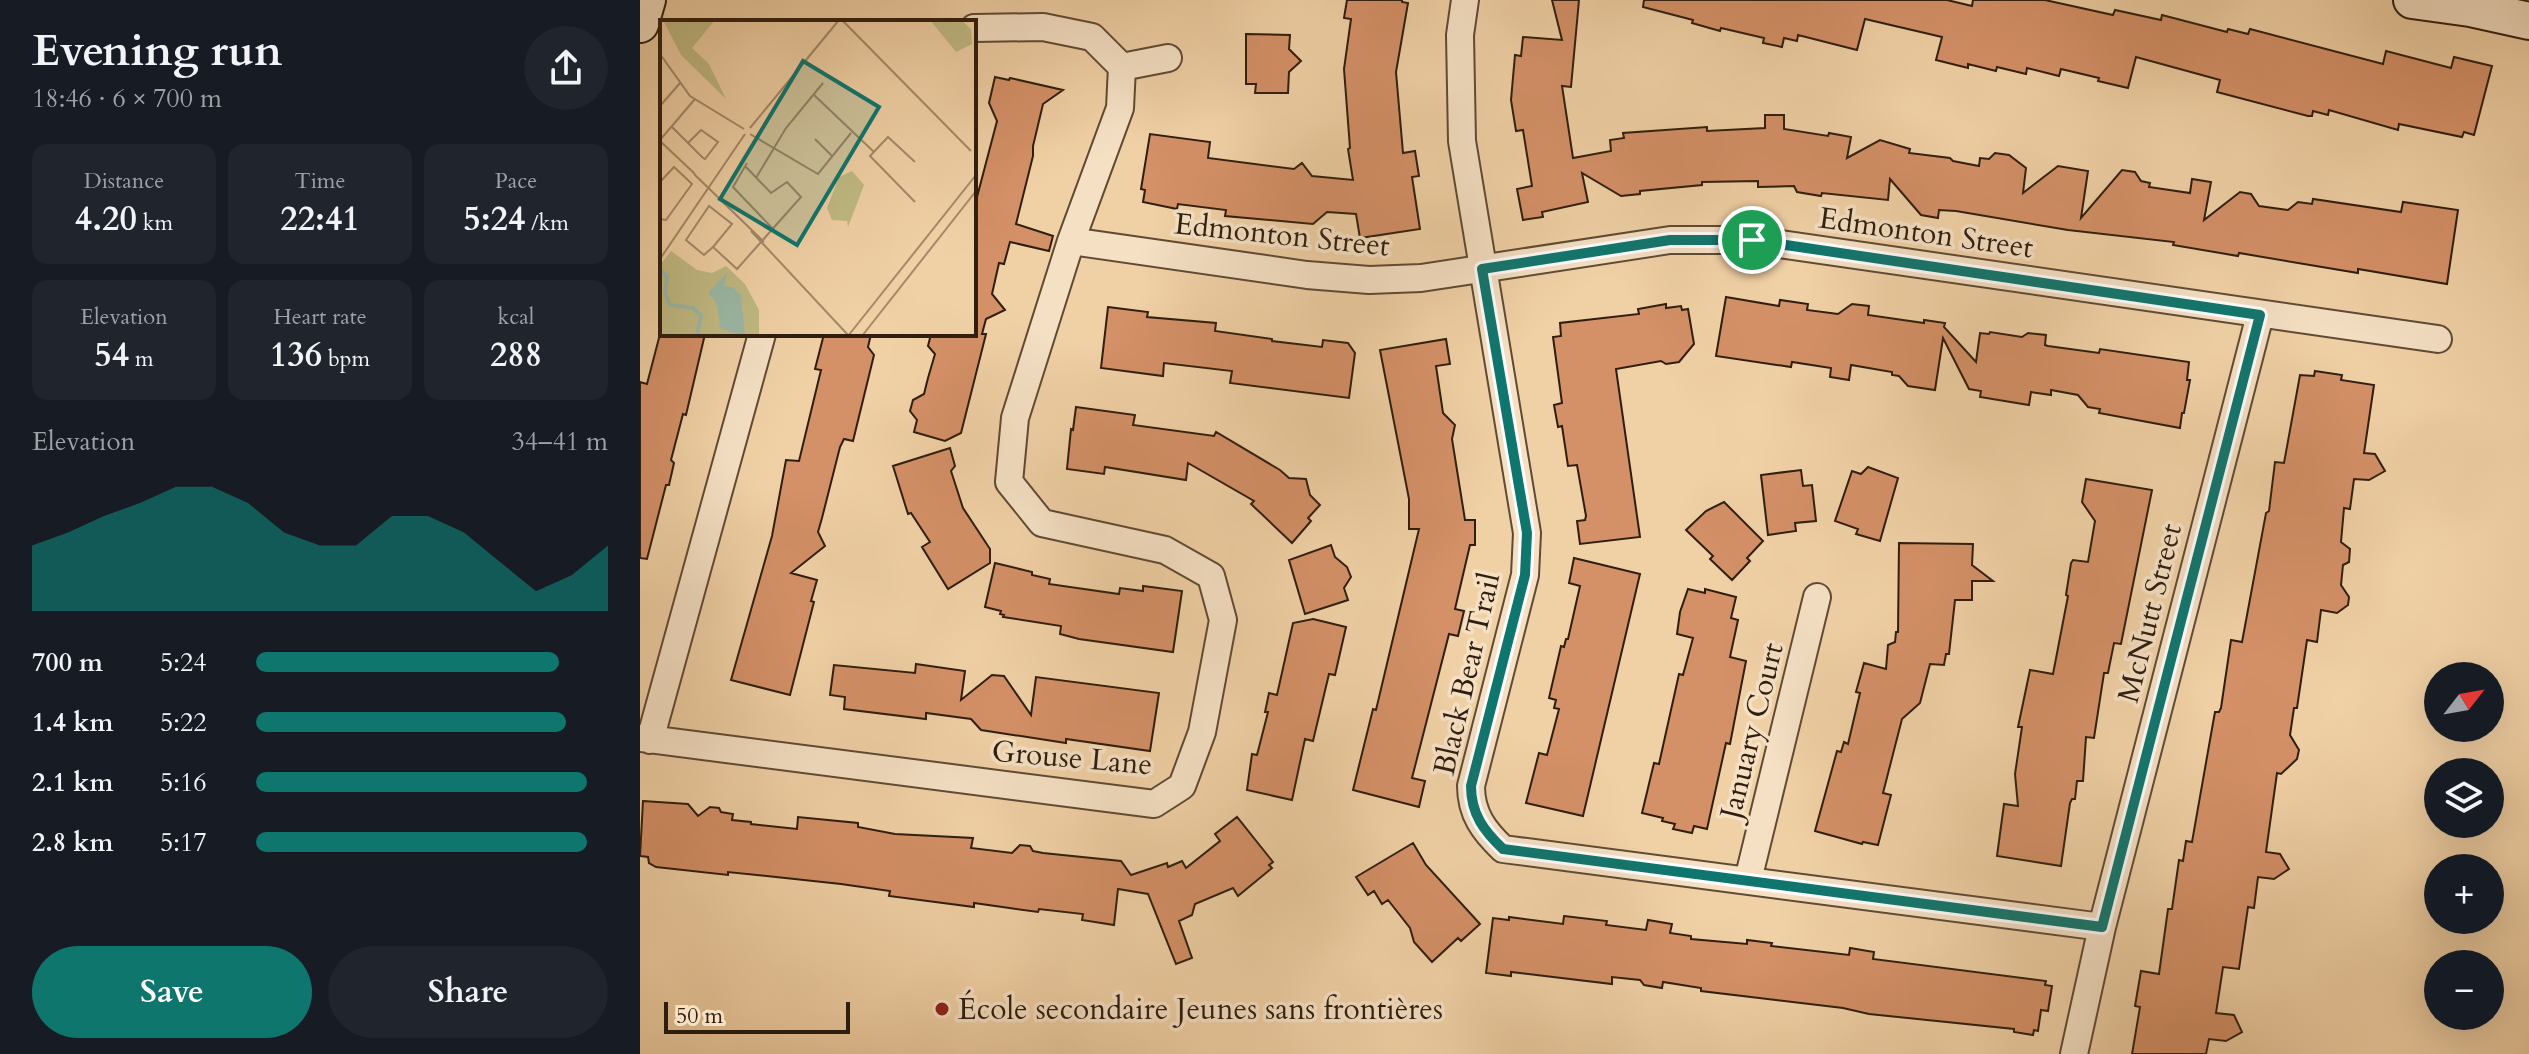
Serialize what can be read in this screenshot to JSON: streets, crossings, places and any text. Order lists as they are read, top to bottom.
{
  "streets": {
    "street": [
      "Edmonton Street",
      "McNutt Street",
      "Black Bear Trail",
      "January Court",
      "Grouse Lane"
    ]
  },
  "crossings": [
    ["Edmonton Street", "McNutt Street"],
    ["Edmonton Street", "Black Bear Trail"],
    ["Edmonton Street", "Grouse Lane"],
    ["McNutt Street", "Black Bear Trail"],
    ["Black Bear Trail", "January Court"]
  ],
  "places": ["École secondaire Jeunes sans frontières"],
  "scale_bar": "50 m",
  "north": "top right",
  "page": {
    "heading": ["Evening run", "18:46 · 6 × 700 m"],
    "stats": [
      ["Distance", "4.20 km"],
      ["Time", "22:41"],
      ["Pace", "5:24 /km"],
      ["Elevation", "54 m"],
      ["Heart rate", "136 bpm"],
      ["kcal", "288"]
    ],
    "chart": ["Elevation", "34–41 m"],
    "list": [
      {
        "name": "700 m",
        "note": "5:24"
      },
      {
        "name": "1.4 km",
        "note": "5:22"
      },
      {
        "name": "2.1 km",
        "note": "5:16"
      },
      {
        "name": "2.8 km",
        "note": "5:17"
      }
    ],
    "map_buttons": ["+", "−"],
    "buttons": ["Save", "Share"],
    "scale": "50 m"
  }
}
